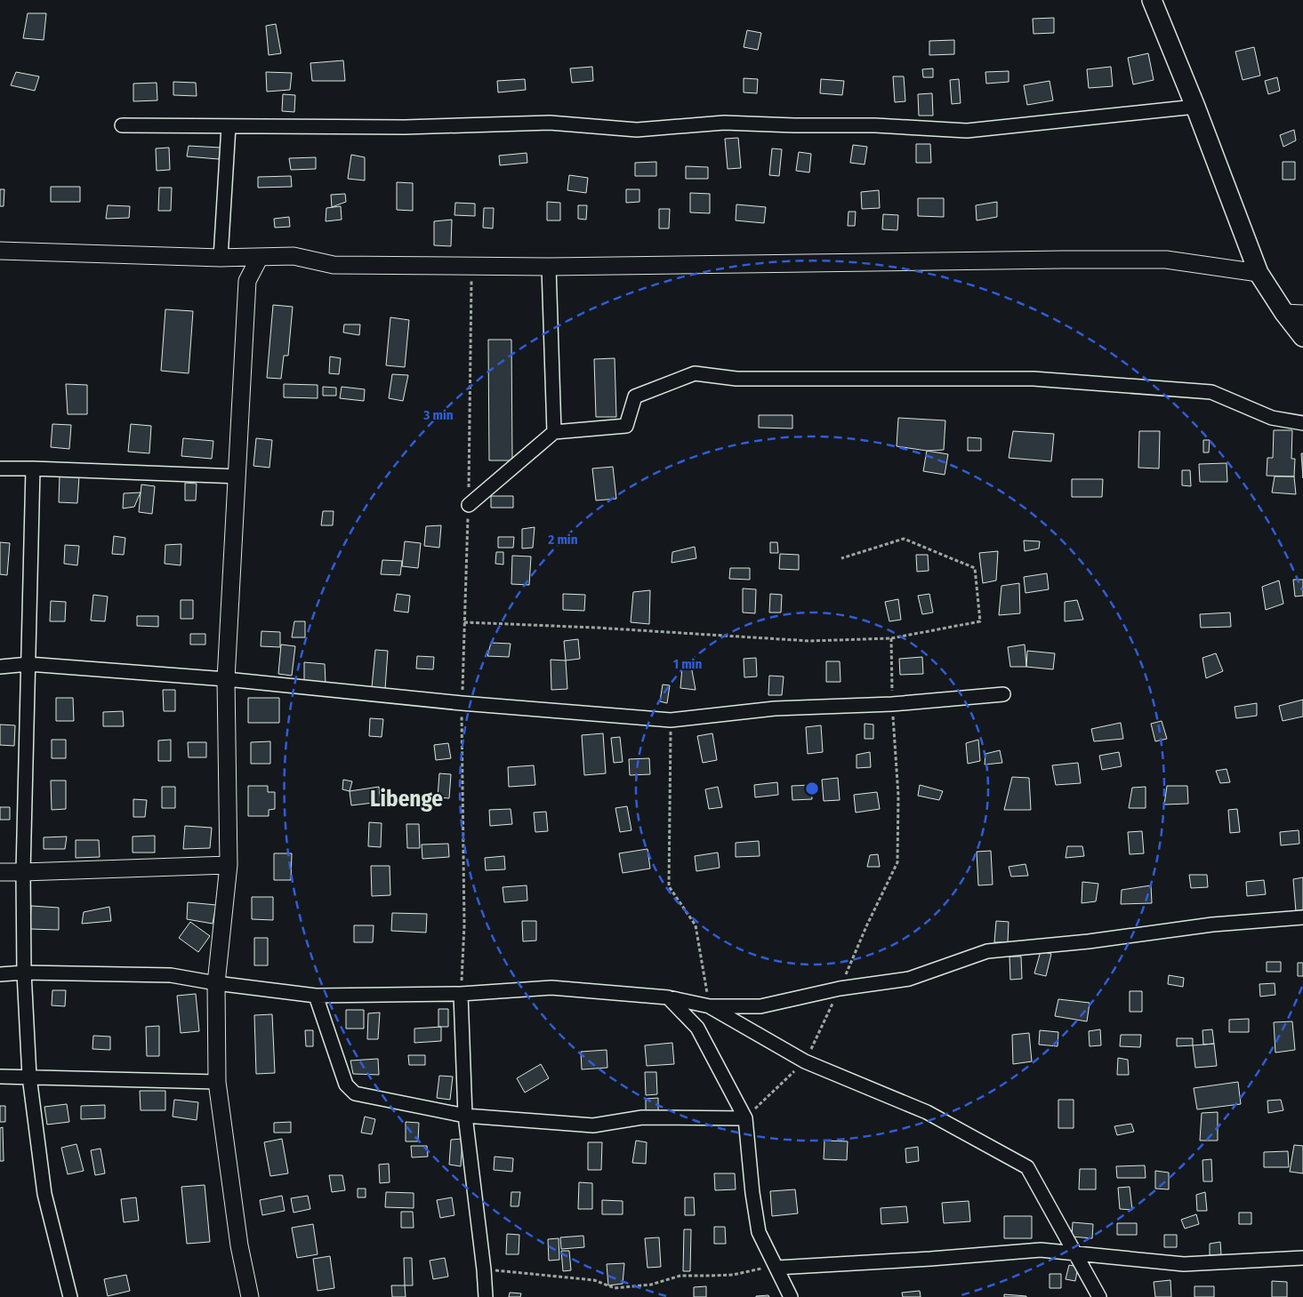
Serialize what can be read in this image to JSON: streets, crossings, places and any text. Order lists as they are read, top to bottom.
{
  "districts": ["Libenge"],
  "rings": ["3 min", "2 min", "1 min"]
}
